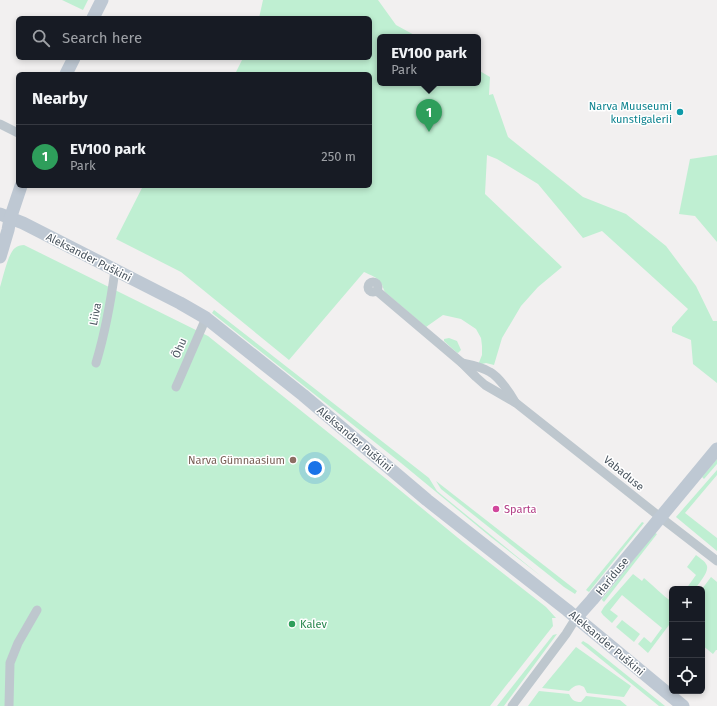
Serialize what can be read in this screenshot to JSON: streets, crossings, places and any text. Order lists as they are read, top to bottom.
{
  "streets": {
    "main road": ["Aleksander Puškini", "Hariduse"],
    "street": ["Liiva", "Õhu", "Vabaduse"]
  },
  "crossings": [
    ["Aleksander Puškini", "Liiva"],
    ["Aleksander Puškini", "Õhu"],
    ["Aleksander Puškini", "Hariduse"],
    ["Vabaduse", "Hariduse"]
  ],
  "places": [
    "Narva Muuseumi kunstigalerii",
    "Narva Gümnaasium",
    "Sparta",
    "Kalev"
  ],
  "page": {
    "search": "Search here",
    "popup": ["EV100 park", "Park"],
    "heading": "Nearby",
    "pins": "1",
    "list": [
      {
        "mark": "1",
        "name": "EV100 park",
        "note": "Park",
        "value": "250 m"
      }
    ],
    "map_buttons": ["+", "−"]
  }
}
